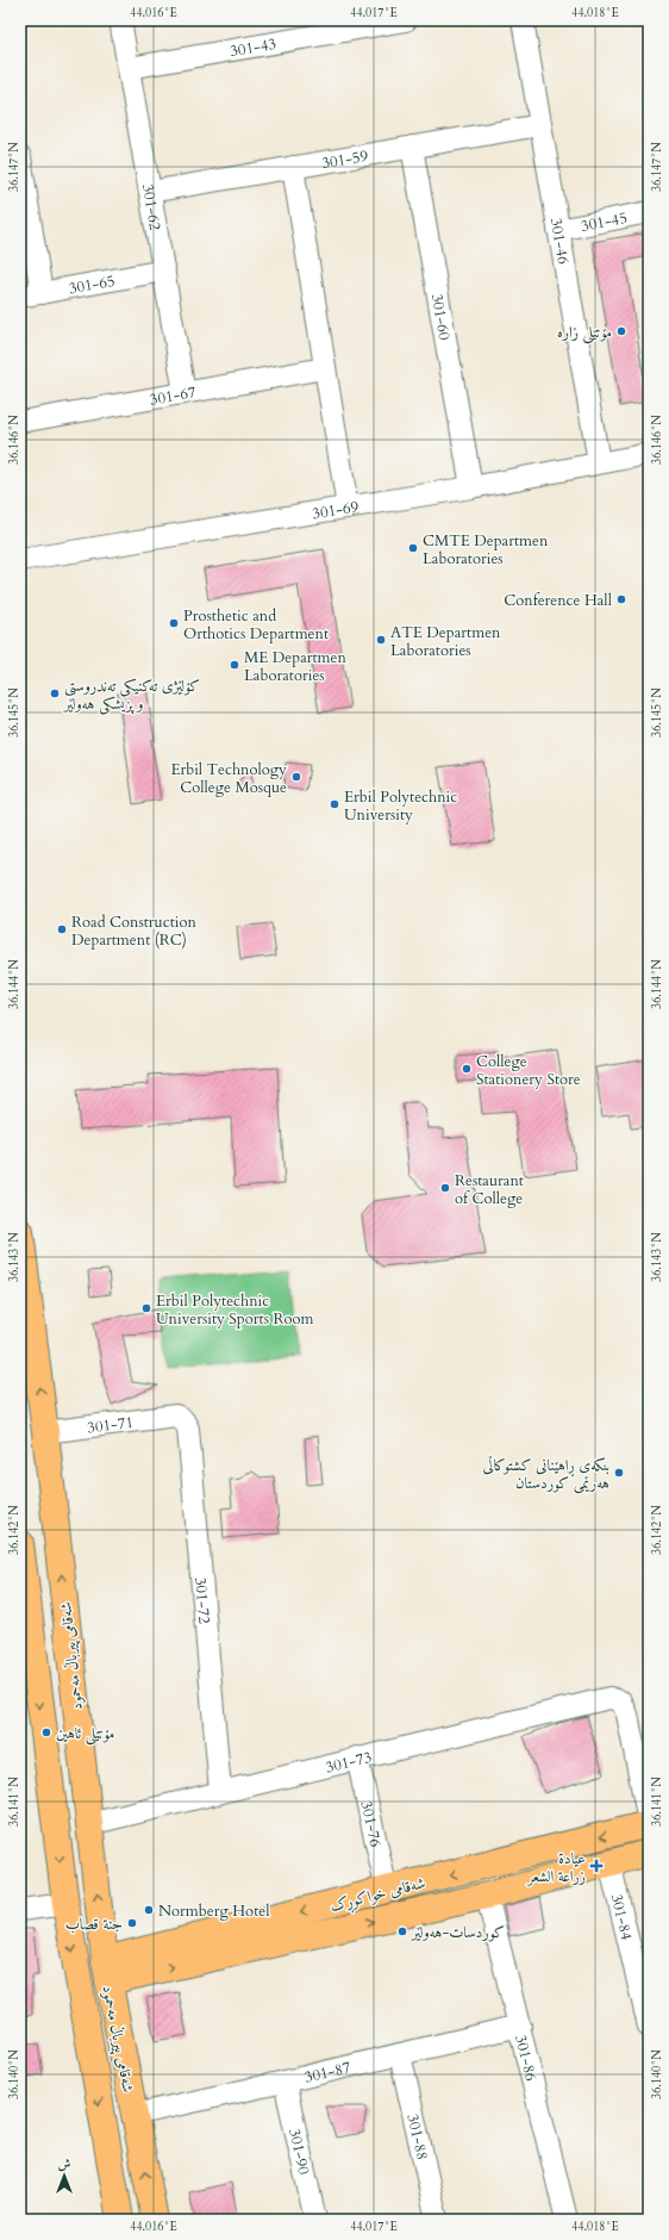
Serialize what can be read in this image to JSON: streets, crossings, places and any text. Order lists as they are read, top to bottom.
{
  "streets": {
    "main road": ["شەقامی پیرباڵ مەحمود", "شەقامی خواکوڕک"],
    "street": [
      "301-43",
      "301-59",
      "301-62",
      "301-45",
      "301-46",
      "301-65",
      "301-60",
      "301-67",
      "301-69",
      "301-71",
      "301-72",
      "301-73",
      "301-76",
      "301-84",
      "301-86",
      "301-87",
      "301-88",
      "301-90"
    ]
  },
  "crossings": [
    ["301-43", "301-62"],
    ["301-59", "301-62"],
    ["301-59", "301-46"],
    ["301-59", "301-60"],
    ["301-62", "301-65"],
    ["301-62", "301-67"],
    ["301-45", "301-46"],
    ["301-46", "301-69"],
    ["301-60", "301-69"],
    ["301-71", "301-72"],
    ["301-71", "شەقامی پیرباڵ مەحمود"],
    ["301-72", "301-73"],
    ["شەقامی پیرباڵ مەحمود", "301-73"],
    ["شەقامی پیرباڵ مەحمود", "شەقامی خواکوڕک"],
    ["شەقامی پیرباڵ مەحمود", "301-87"],
    ["301-73", "301-76"],
    ["301-73", "شەقامی خواکوڕک"],
    ["301-76", "شەقامی خواکوڕک"],
    ["شەقامی خواکوڕک", "301-84"],
    ["شەقامی خواکوڕک", "301-86"],
    ["301-86", "301-87"],
    ["301-87", "301-88"],
    ["301-87", "301-90"]
  ],
  "places": {
    "other": [
      "مۆتێلی زارە",
      "CMTE Departmen Laboratories",
      "Conference Hall",
      "Prosthetic and Orthotics Department",
      "ATE Departmen Laboratories",
      "ME Departmen Laboratories",
      "کۆلێژی تەکنیکی تەندروستی و پزیشکی هەولێر",
      "Erbil Technology College Mosque",
      "Erbil Polytechnic University",
      "Road Construction Department (RC)",
      "College Stationery Store",
      "Restaurant of College",
      "Erbil Polytechnic University Sports Room",
      "بنکەی ڕاهێنانی کشتوکاڵی هەرێمی کوردستان",
      "مۆتێلی ئاهین",
      "Normberg Hotel",
      "جنة قصاب",
      "کوردسات-هەولێر"
    ],
    "health": ["عيادة زراعة الشعر"]
  },
  "north": "top",
  "coordinates": [
    "44.016°E",
    "44.017°E",
    "44.018°E",
    "36.147°N",
    "36.146°N",
    "36.145°N",
    "36.144°N",
    "36.143°N",
    "36.142°N",
    "36.141°N",
    "36.140°N"
  ]
}
